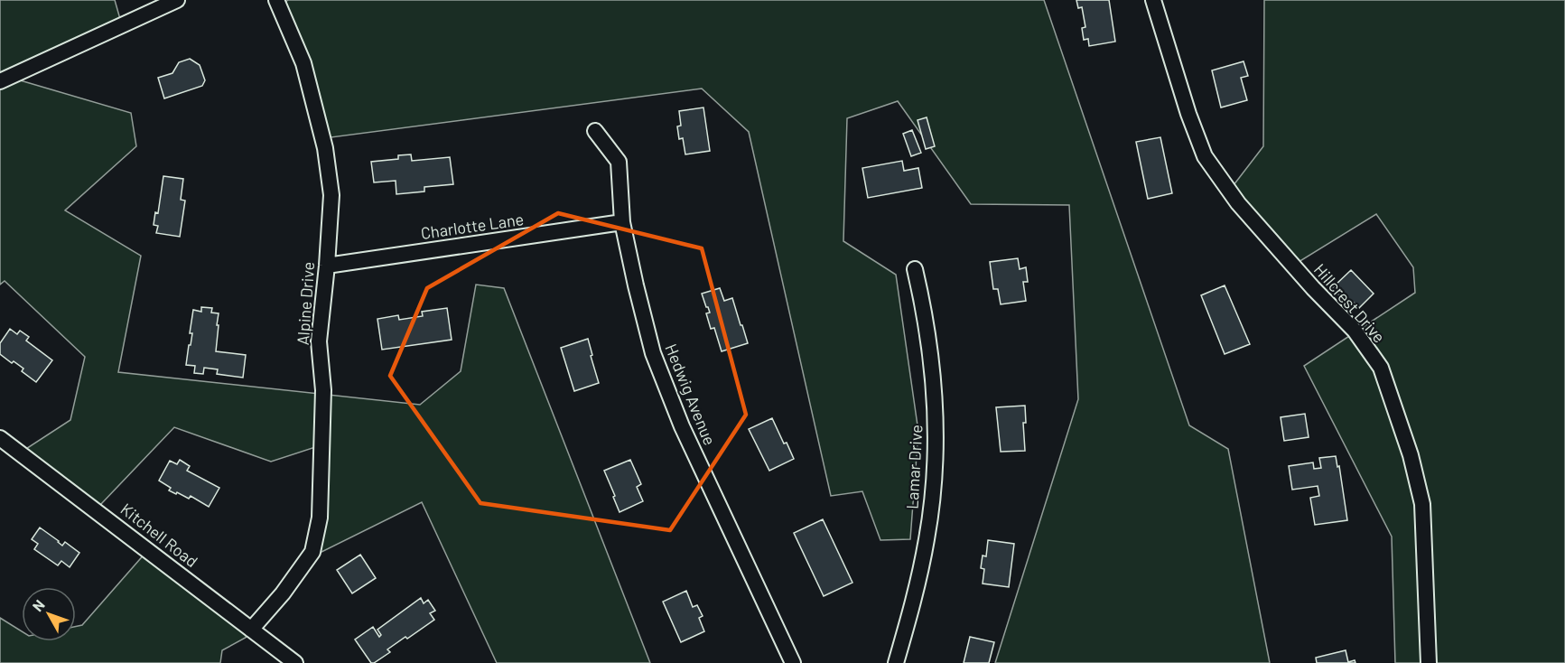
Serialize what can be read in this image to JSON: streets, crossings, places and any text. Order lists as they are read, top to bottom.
{
  "streets": {
    "street": [
      "Charlotte Lane",
      "Alpine Drive",
      "Hillcrest Drive",
      "Hedwig Avenue",
      "Lamar Drive",
      "Kitchell Road"
    ]
  },
  "crossings": [
    ["Charlotte Lane", "Alpine Drive"],
    ["Charlotte Lane", "Hedwig Avenue"],
    ["Alpine Drive", "Kitchell Road"]
  ],
  "north": "top left"
}
